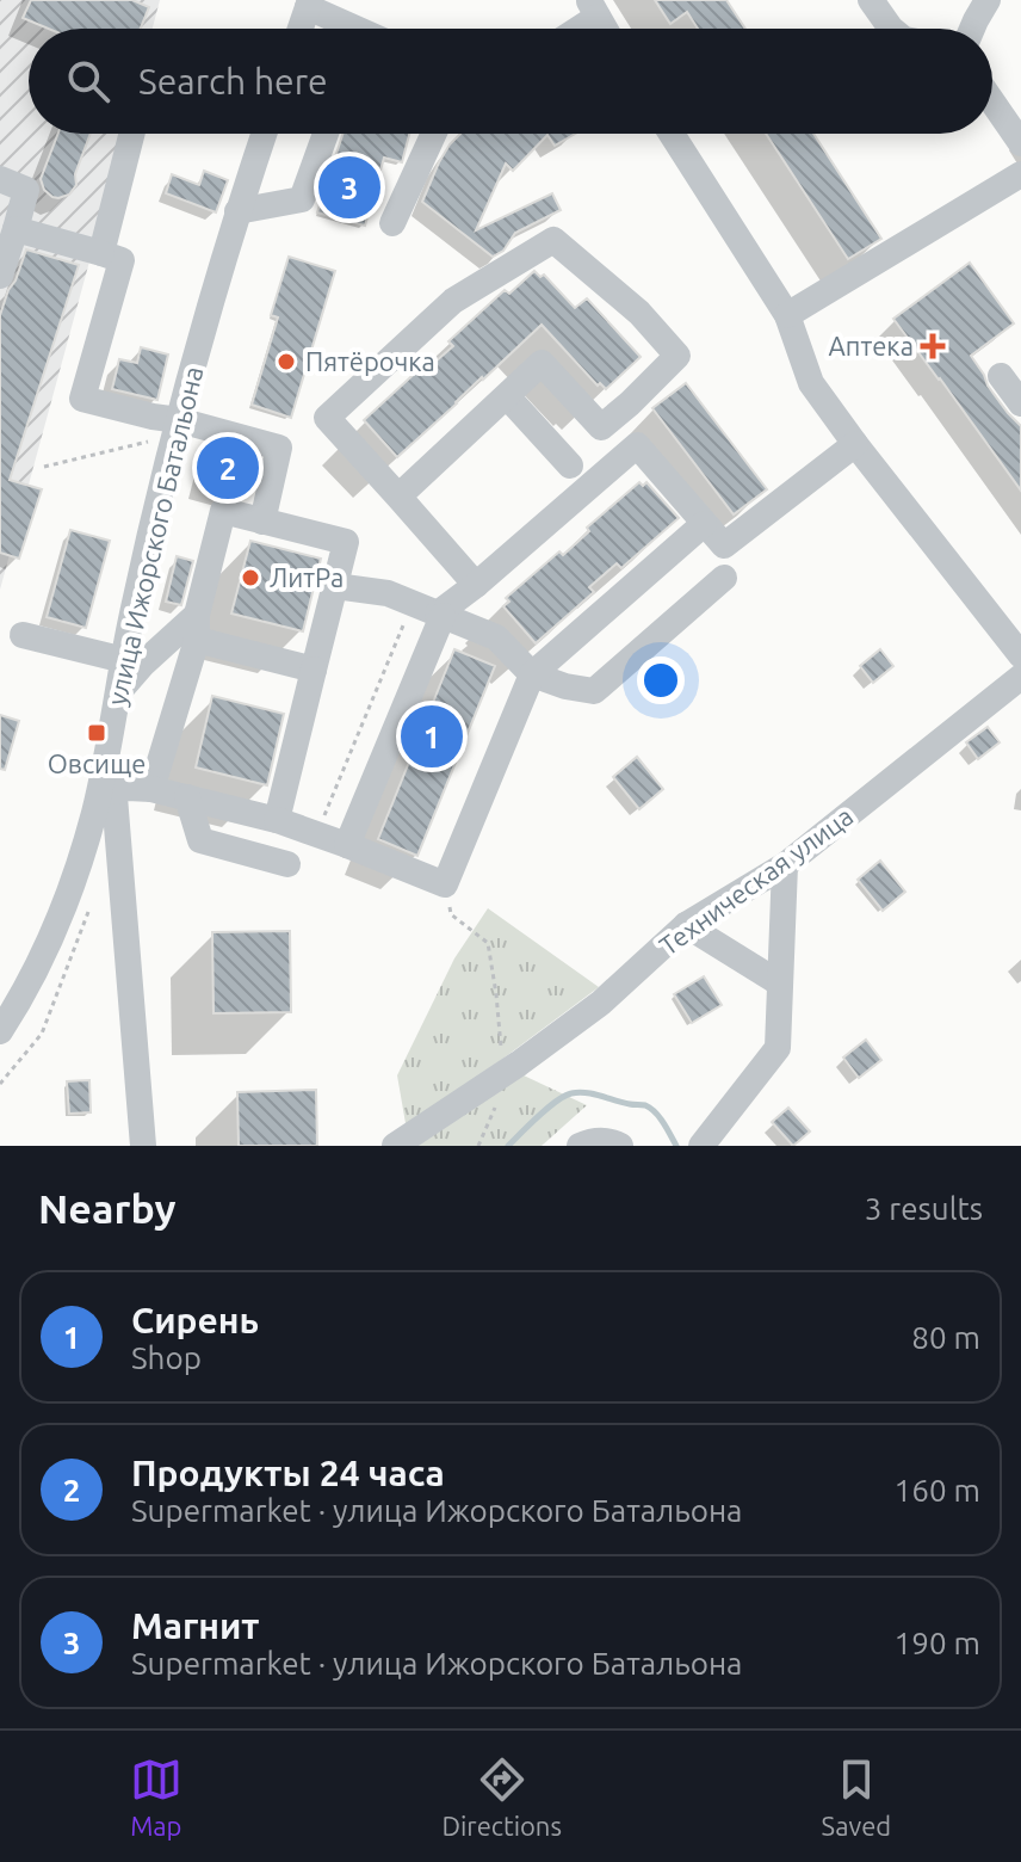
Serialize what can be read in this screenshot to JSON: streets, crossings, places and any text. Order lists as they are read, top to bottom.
{
  "streets": {
    "street": ["улица Ижорского Батальона", "Техническая улица"]
  },
  "places": {
    "health": ["Аптека"],
    "other": ["Пятёрочка", "ЛитРа"],
    "transit": ["Овсище"]
  },
  "page": {
    "search": "Search here",
    "pins": ["3", "2", "1"],
    "heading": ["Nearby", "3 results"],
    "list": [
      {
        "mark": "1",
        "name": "Сирень",
        "note": "Shop",
        "value": "80 m"
      },
      {
        "mark": "2",
        "name": "Продукты 24 часа",
        "note": "Supermarket · улица Ижорского Батальона",
        "value": "160 m"
      },
      {
        "mark": "3",
        "name": "Магнит",
        "note": "Supermarket · улица Ижорского Батальона",
        "value": "190 m"
      }
    ],
    "nav": ["Map", "Directions", "Saved"]
  }
}
